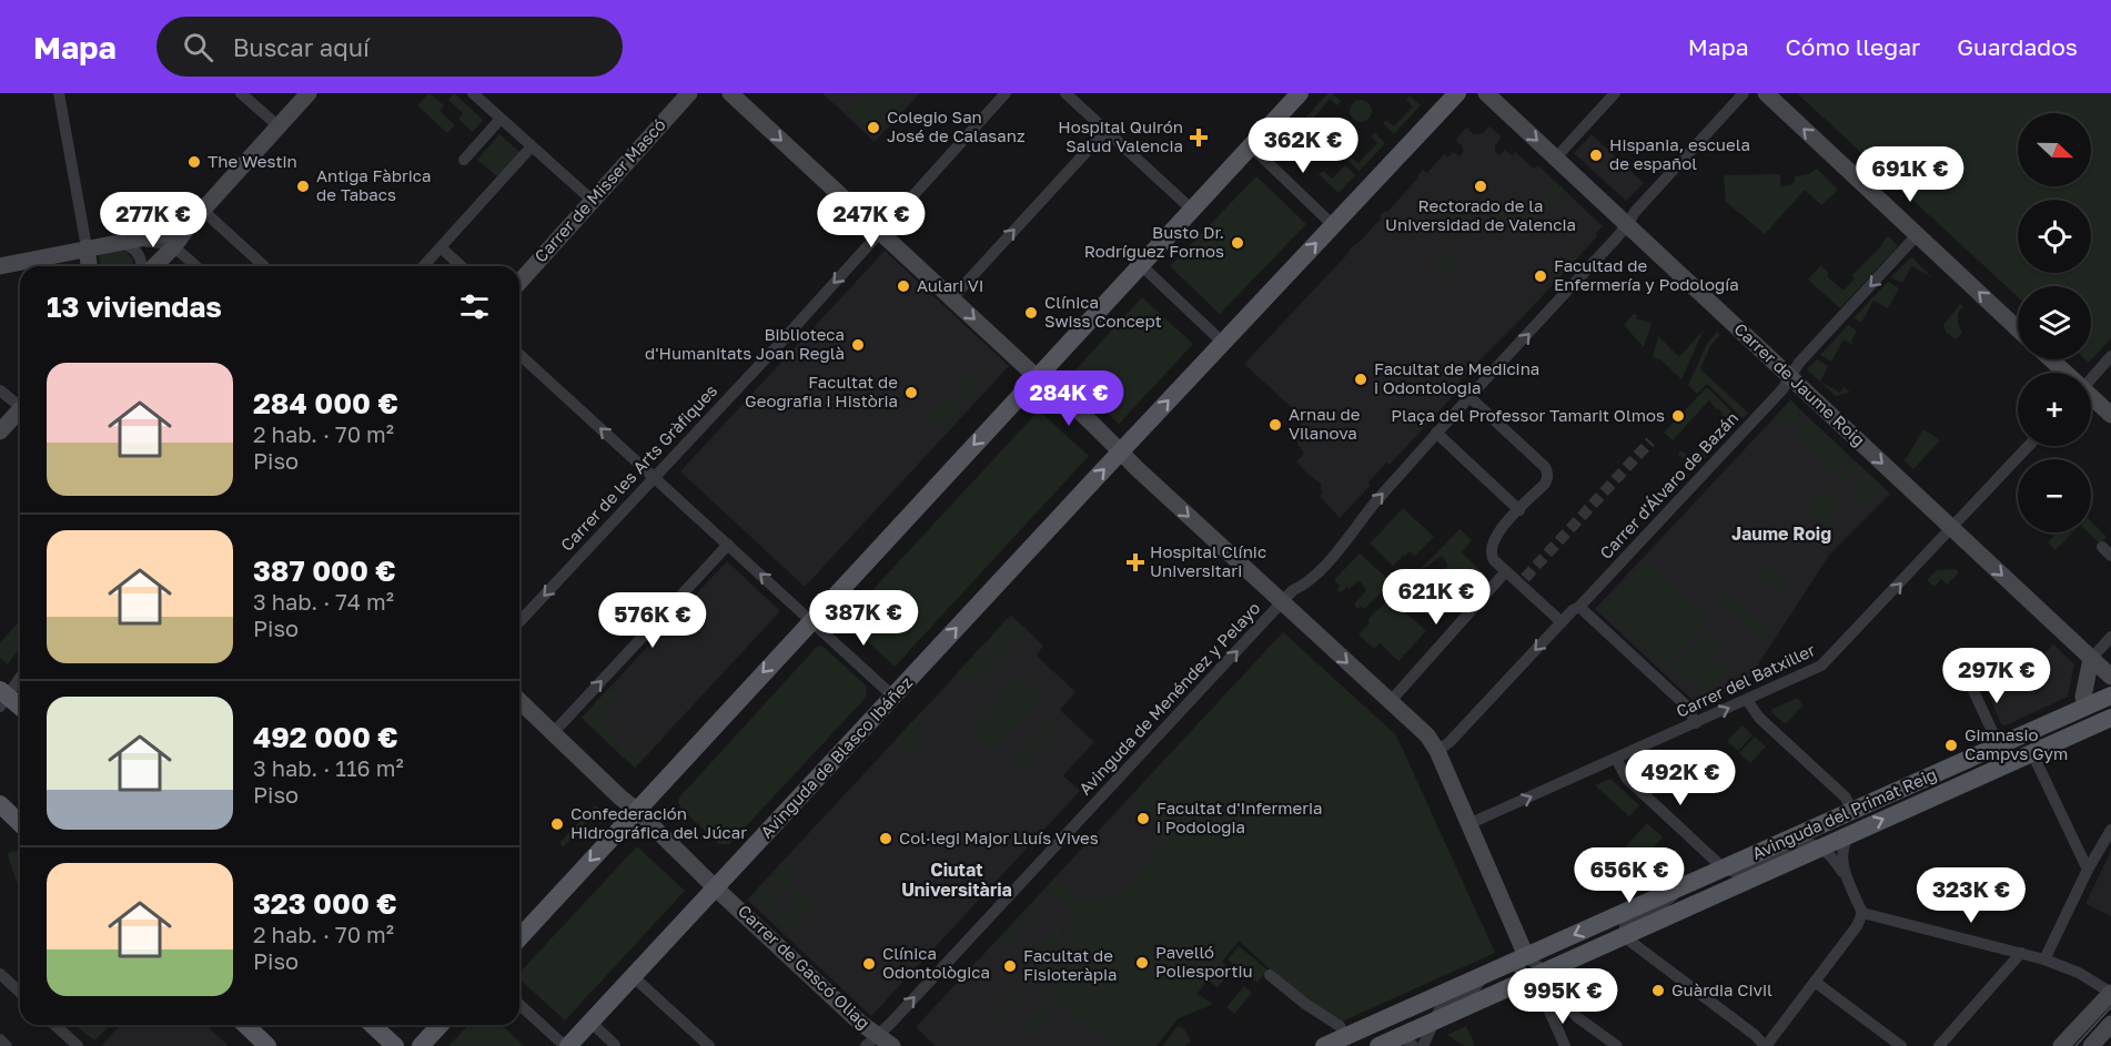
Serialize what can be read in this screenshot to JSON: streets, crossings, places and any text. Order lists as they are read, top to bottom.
{
  "streets": {
    "main road": ["Avinguda de Blasco Ibáñez", "Avinguda del Primat Reig"],
    "street": [
      "Carrer de Misser Mascó",
      "Carrer de Jaume Roig",
      "Carrer de les Arts Gràfiques",
      "Carrer d'Álvaro de Bazán",
      "Carrer del Batxiller",
      "Avinguda de Menéndez y Pelayo",
      "Carrer de Gascó Oliag"
    ]
  },
  "crossings": [
    ["Carrer de Jaume Roig", "Carrer d'Álvaro de Bazán"],
    ["Carrer de Jaume Roig", "Carrer del Batxiller"],
    ["Carrer de Jaume Roig", "Avinguda de Menéndez y Pelayo"],
    ["Avinguda de Menéndez y Pelayo", "Carrer de Gascó Oliag"],
    ["Avinguda de Blasco Ibáñez", "Carrer de Gascó Oliag"]
  ],
  "one_way": ["Carrer de Jaume Roig", "Carrer del Batxiller", "Avinguda de Menéndez y Pelayo"],
  "districts": ["Jaume Roig", "Ciutat Universitària"],
  "places": {
    "other": [
      "Colegio San José de Calasanz",
      "Hispania, escuela de español",
      "The Westin",
      "Antiga Fàbrica de Tabacs",
      "Rectorado de la Universidad de Valencia",
      "Busto Dr. Rodríguez Fornos",
      "Facultad de Enfermería y Podología",
      "Aulari VI",
      "Clínica Swiss Concept",
      "Biblioteca d'Humanitats Joan Reglà",
      "Facultat de Medicina i Odontologia",
      "Facultat de Geografia i Història",
      "Plaça del Professor Tamarit Olmos",
      "Arnau de Vilanova",
      "Gimnasio Campvs Gym",
      "Facultat d'Infermeria i Podologia",
      "Confederación Hidrográfica del Júcar",
      "Col·legi Major Lluís Vives",
      "Pavelló Poliesportiu",
      "Clínica Odontològica",
      "Facultat de Fisioteràpia",
      "Guàrdia Civil"
    ],
    "health": ["Hospital Quirón Salud Valencia", "Hospital Clínic Universitari"]
  },
  "north": "right",
  "page": {
    "header": "Mapa",
    "search": "Buscar aquí",
    "nav": ["Mapa", "Cómo llegar", "Guardados"],
    "map_buttons": ["+", "−"],
    "price": [
      "362K €",
      "691K €",
      "277K €",
      "247K €",
      "284K €",
      "621K €",
      "387K €",
      "576K €",
      "297K €",
      "492K €",
      "656K €",
      "323K €",
      "995K €"
    ],
    "heading": "13 viviendas",
    "list": [
      {
        "name": "284 000 €",
        "note": "2 hab. · 70 m² · Piso"
      },
      {
        "name": "387 000 €",
        "note": "3 hab. · 74 m² · Piso"
      },
      {
        "name": "492 000 €",
        "note": "3 hab. · 116 m² · Piso"
      },
      {
        "name": "323 000 €",
        "note": "2 hab. · 70 m² · Piso"
      }
    ]
  }
}
